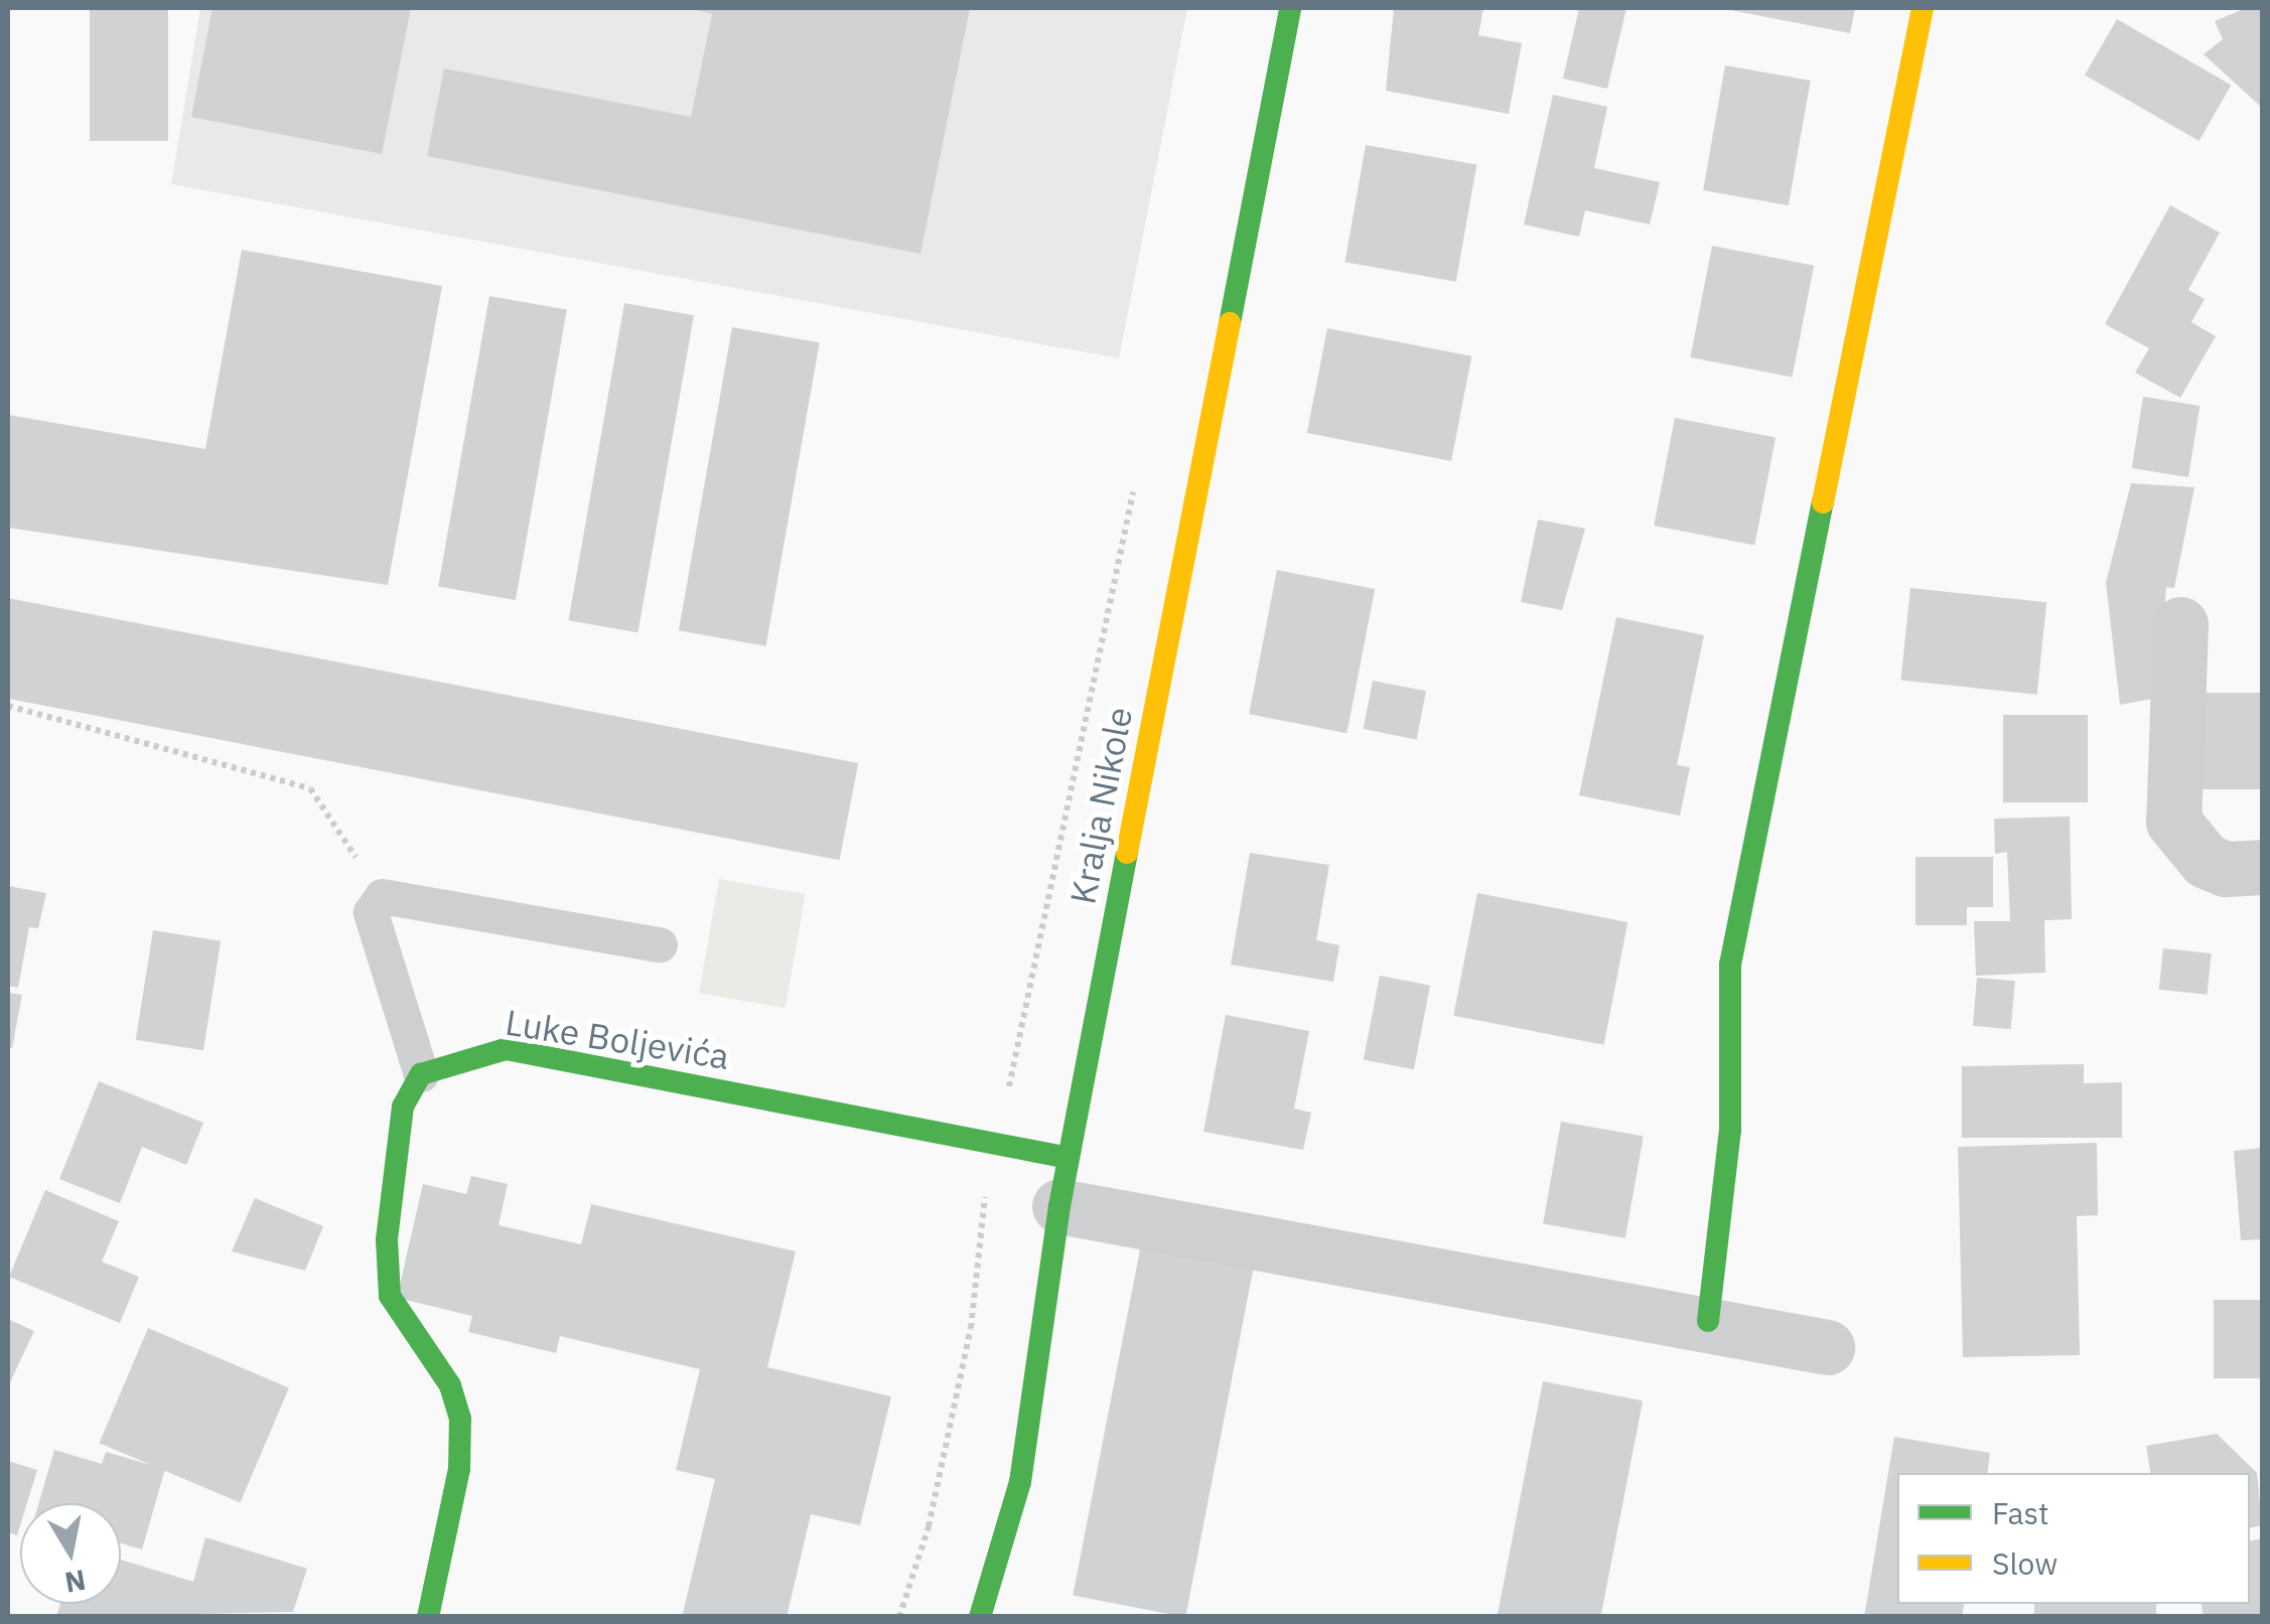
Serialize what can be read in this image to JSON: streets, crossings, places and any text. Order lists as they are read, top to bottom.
{
  "streets": {
    "street": ["Kralja Nikole", "Luke Boljevića"]
  },
  "crossings": [
    ["Kralja Nikole", "Luke Boljevića"]
  ],
  "legend": ["Fast", "Slow"],
  "north": "bottom"
}
